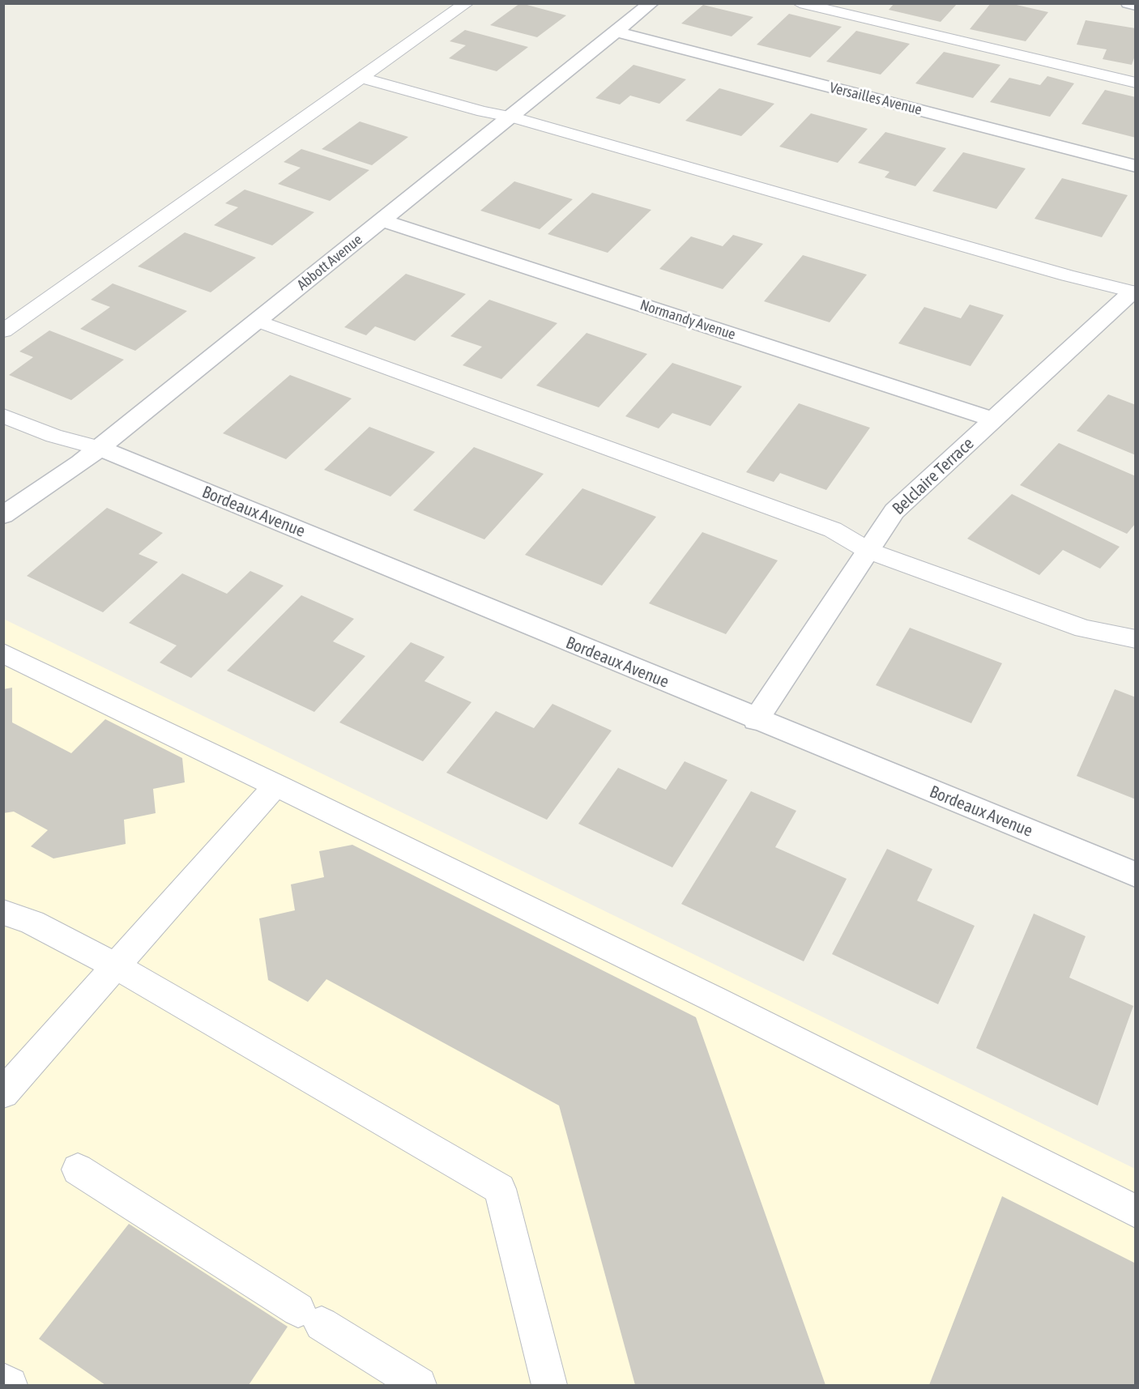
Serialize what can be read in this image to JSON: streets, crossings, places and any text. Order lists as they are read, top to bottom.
{
  "streets": {
    "street": [
      "Versailles Avenue",
      "Abbott Avenue",
      "Normandy Avenue",
      "Belclaire Terrace",
      "Bordeaux Avenue"
    ]
  },
  "crossings": [
    ["Versailles Avenue", "Abbott Avenue"],
    ["Abbott Avenue", "Normandy Avenue"],
    ["Abbott Avenue", "Bordeaux Avenue"],
    ["Normandy Avenue", "Belclaire Terrace"],
    ["Belclaire Terrace", "Bordeaux Avenue"]
  ]
}
